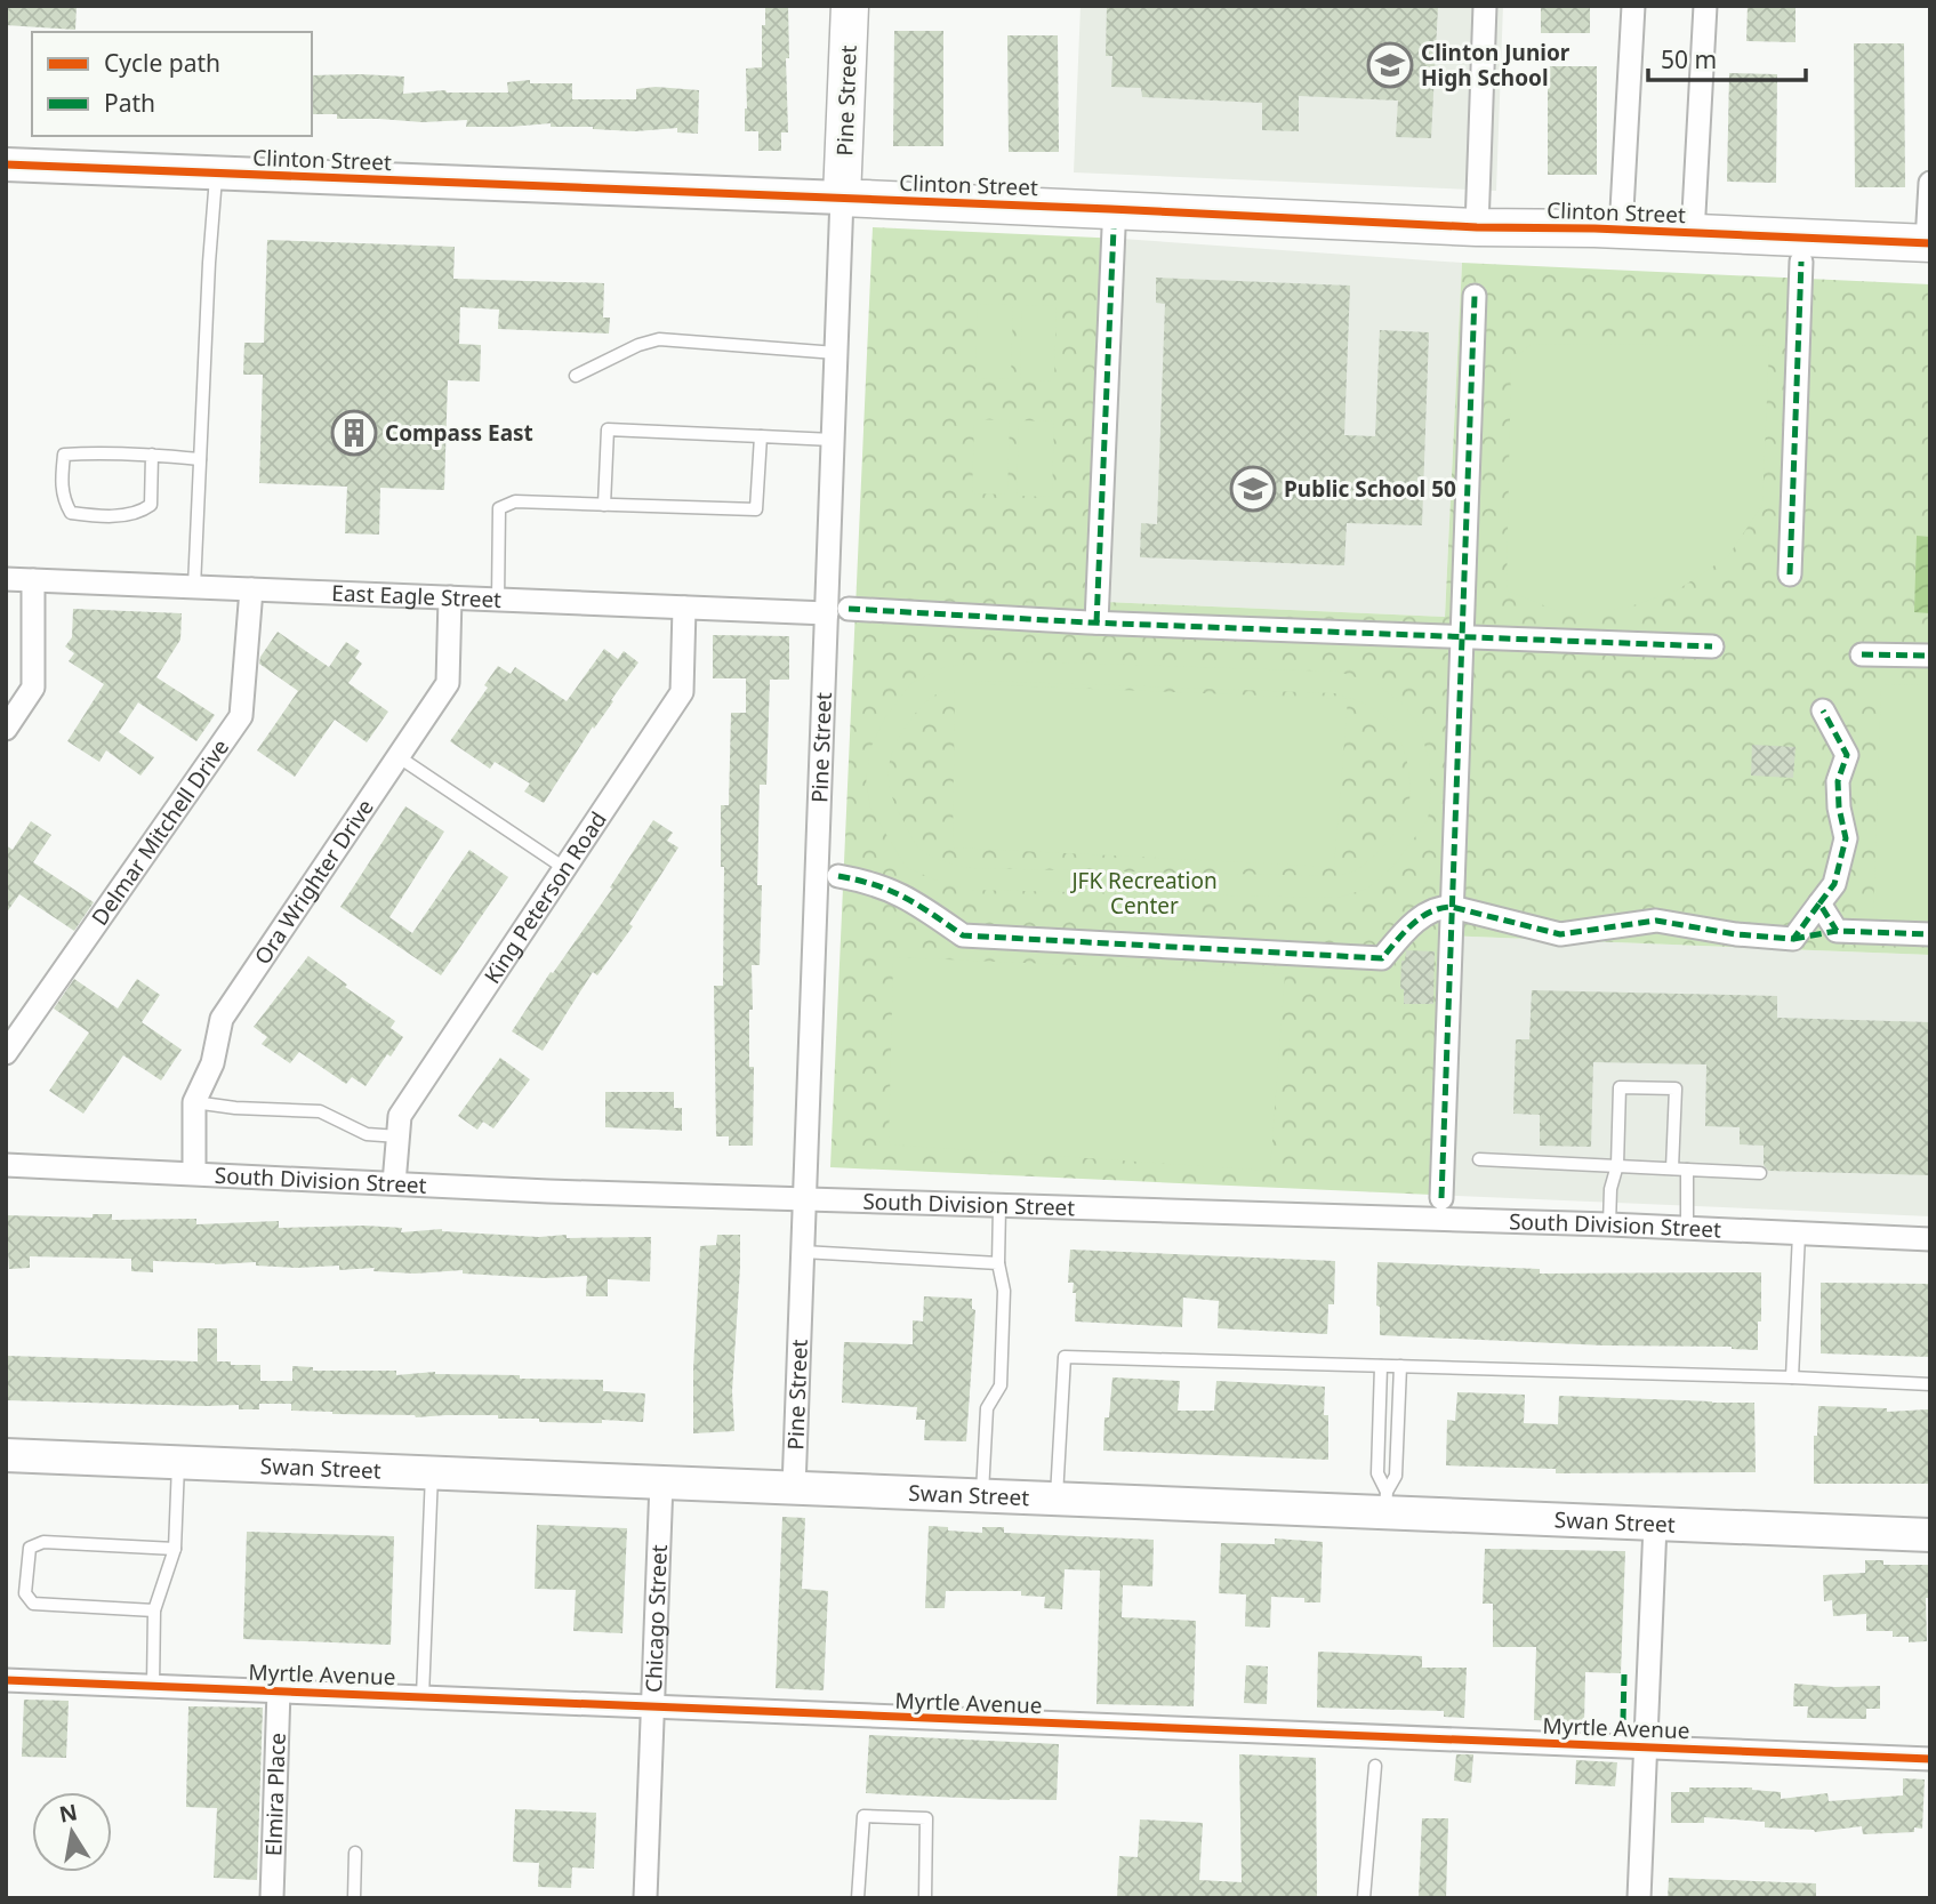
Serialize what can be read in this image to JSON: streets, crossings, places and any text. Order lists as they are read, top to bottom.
{
  "streets": {
    "main road": ["Pine Street", "Clinton Street", "Swan Street"],
    "street": [
      "East Eagle Street",
      "Delmar Mitchell Drive",
      "Ora Wrighter Drive",
      "King Peterson Road",
      "South Division Street",
      "Chicago Street",
      "Myrtle Avenue",
      "Elmira Place"
    ]
  },
  "crossings": [
    ["Pine Street", "Clinton Street"],
    ["Pine Street", "East Eagle Street"],
    ["Pine Street", "South Division Street"],
    ["Pine Street", "Swan Street"],
    ["East Eagle Street", "Delmar Mitchell Drive"],
    ["East Eagle Street", "Ora Wrighter Drive"],
    ["East Eagle Street", "King Peterson Road"],
    ["Ora Wrighter Drive", "South Division Street"],
    ["King Peterson Road", "South Division Street"],
    ["Swan Street", "Chicago Street"],
    ["Chicago Street", "Myrtle Avenue"],
    ["Myrtle Avenue", "Elmira Place"]
  ],
  "parks": ["JFK Recreation Center"],
  "places": {
    "school or university": ["Clinton Junior High School", "Public School 50"],
    "building": ["Compass East"]
  },
  "legend": ["Cycle path", "Path"],
  "scale_bar": "50 m",
  "north": "top"
}
